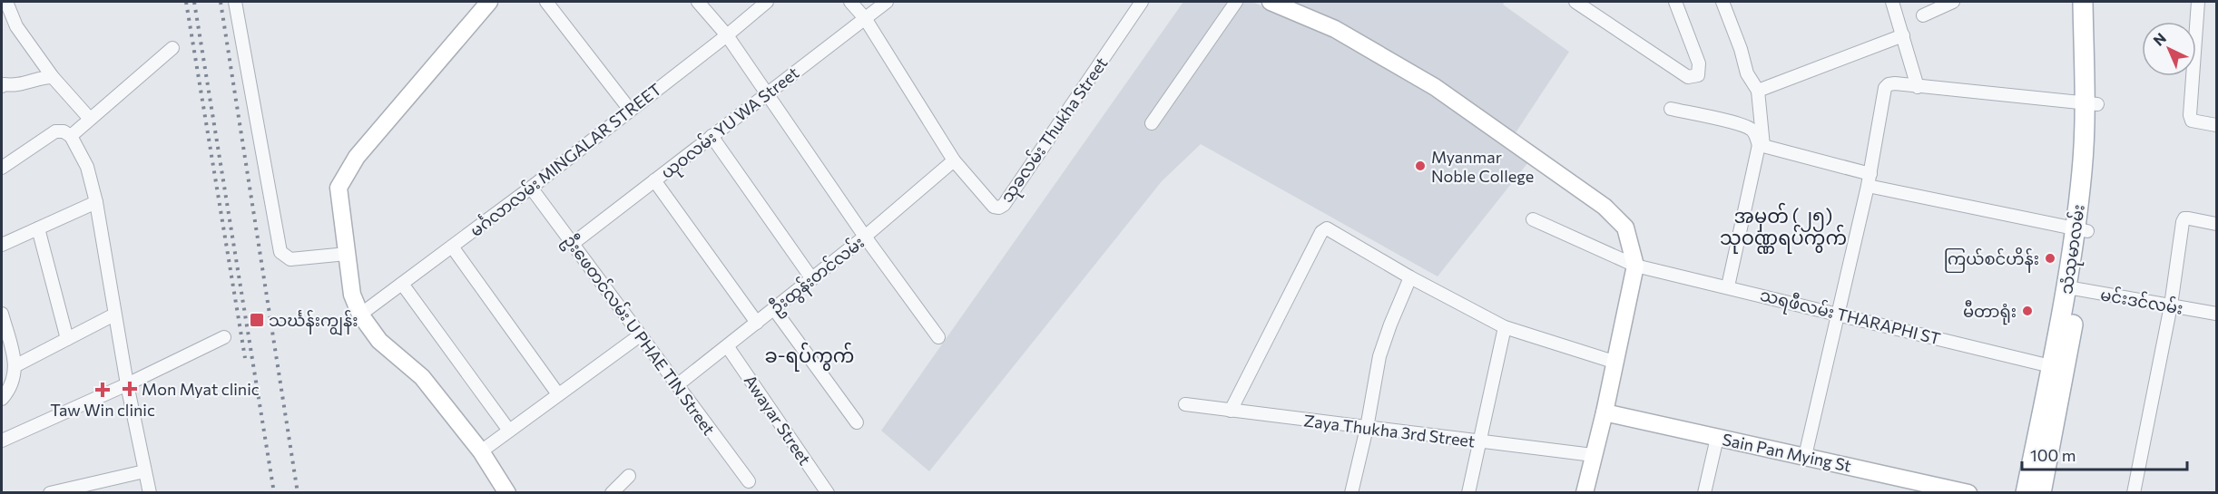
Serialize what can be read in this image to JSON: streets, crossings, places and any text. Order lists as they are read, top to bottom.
{
  "streets": {
    "main road": ["သံသုမာလမ်း"],
    "street": [
      "ယုဝလမ်း YU WA Street",
      "သုခလမ်း Thukha Street",
      "မင်္ဂလာလမ်း MINGALAR STREET",
      "ဦးထွန်းတင်လမ်း",
      "မင်းဒင်လမ်း",
      "သရဖီလမ်း THARAPHI ST",
      "ဦးဖေတင်လမ်း U PHAE TIN Street",
      "Awayar Street",
      "Zaya Thukha 3rd Street",
      "Sain Pan Mying St"
    ]
  },
  "crossings": [
    ["ယုဝလမ်း YU WA Street", "သုခလမ်း Thukha Street"],
    ["ယုဝလမ်း YU WA Street", "ဦးဖေတင်လမ်း U PHAE TIN Street"],
    ["သုခလမ်း Thukha Street", "ဦးထွန်းတင်လမ်း"],
    ["မင်္ဂလာလမ်း MINGALAR STREET", "ဦးဖေတင်လမ်း U PHAE TIN Street"],
    ["သံသုမာလမ်း", "မင်းဒင်လမ်း"],
    ["သံသုမာလမ်း", "သရဖီလမ်း THARAPHI ST"],
    ["ဦးထွန်းတင်လမ်း", "ဦးဖေတင်လမ်း U PHAE TIN Street"],
    ["ဦးထွန်းတင်လမ်း", "Awayar Street"]
  ],
  "districts": ["အမှတ် (၂၅) သုဝဏ္ဏရပ်ကွက်", "ခ-ရပ်ကွက်"],
  "places": {
    "other": ["Myanmar Noble College", "ကြယ်စင်ဟိန်း", "မီတာရုံး"],
    "transit": ["သင်္ဃန်းကျွန်း"],
    "health": ["Mon Myat clinic", "Taw Win clinic"]
  },
  "scale_bar": "100 m",
  "north": "top left"
}
